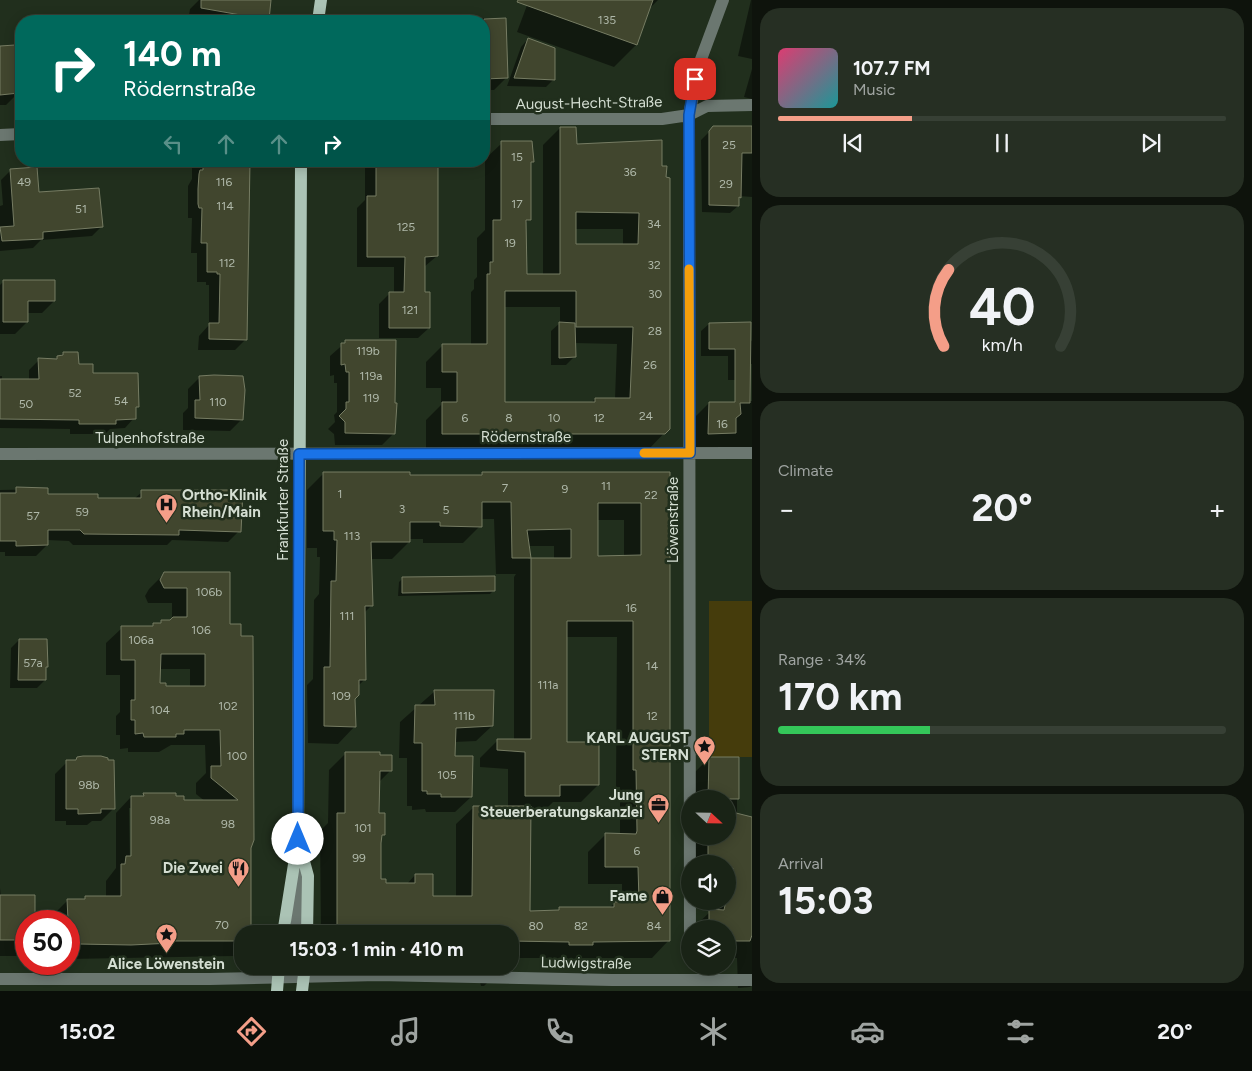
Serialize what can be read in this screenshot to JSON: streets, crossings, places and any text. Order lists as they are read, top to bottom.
{
  "streets": {
    "main road": ["Frankfurter Straße"],
    "street": [
      "August-Hecht-Straße",
      "Rödernstraße",
      "Tulpenhofstraße",
      "Löwenstraße",
      "Ludwigstraße"
    ]
  },
  "crossings": [
    ["August-Hecht-Straße", "Löwenstraße"],
    ["Rödernstraße", "Tulpenhofstraße"],
    ["Rödernstraße", "Frankfurter Straße"],
    ["Rödernstraße", "Löwenstraße"],
    ["Tulpenhofstraße", "Frankfurter Straße"]
  ],
  "places": {
    "hospital": ["Ortho-Klinik Rhein/Main"],
    "place": ["KARL AUGUST STERN", "Alice Löwenstein"],
    "office": ["Jung Steuerberatungskanzlei"],
    "restaurant": ["Die Zwei"],
    "shop": ["Fame"]
  },
  "house_numbers": [
    "135",
    "25",
    "15",
    "36",
    "49",
    "116",
    "29",
    "17",
    "114",
    "51",
    "34",
    "125",
    "19",
    "112",
    "32",
    "30",
    "121",
    "28",
    "119b",
    "26",
    "119a",
    "52",
    "119",
    "54",
    "110",
    "50",
    "24",
    "6",
    "8",
    "10",
    "12",
    "16",
    "11",
    "7",
    "9",
    "1",
    "22",
    "3",
    "5",
    "59",
    "57",
    "113",
    "106b",
    "16",
    "111",
    "106",
    "106a",
    "57a",
    "14",
    "111a",
    "109",
    "102",
    "104",
    "111b",
    "12",
    "100",
    "105",
    "98b",
    "98a",
    "98",
    "101",
    "6",
    "99",
    "70",
    "80",
    "82",
    "84"
  ],
  "north": "right",
  "page": {
    "turn": ["140 m", "Rödernstraße"],
    "song": ["107.7 FM", "Music"],
    "tile": [
      "Climate",
      ["Range · 34%", "170 km"],
      ["Arrival", "15:03"]
    ],
    "heat": ["−", "20°", "+"],
    "limit": "50",
    "trip": "15:03 · 1 min · 410 m",
    "tabs": ["15:02", "20°"],
    "gauge": ["40", "km/h"]
  }
}
